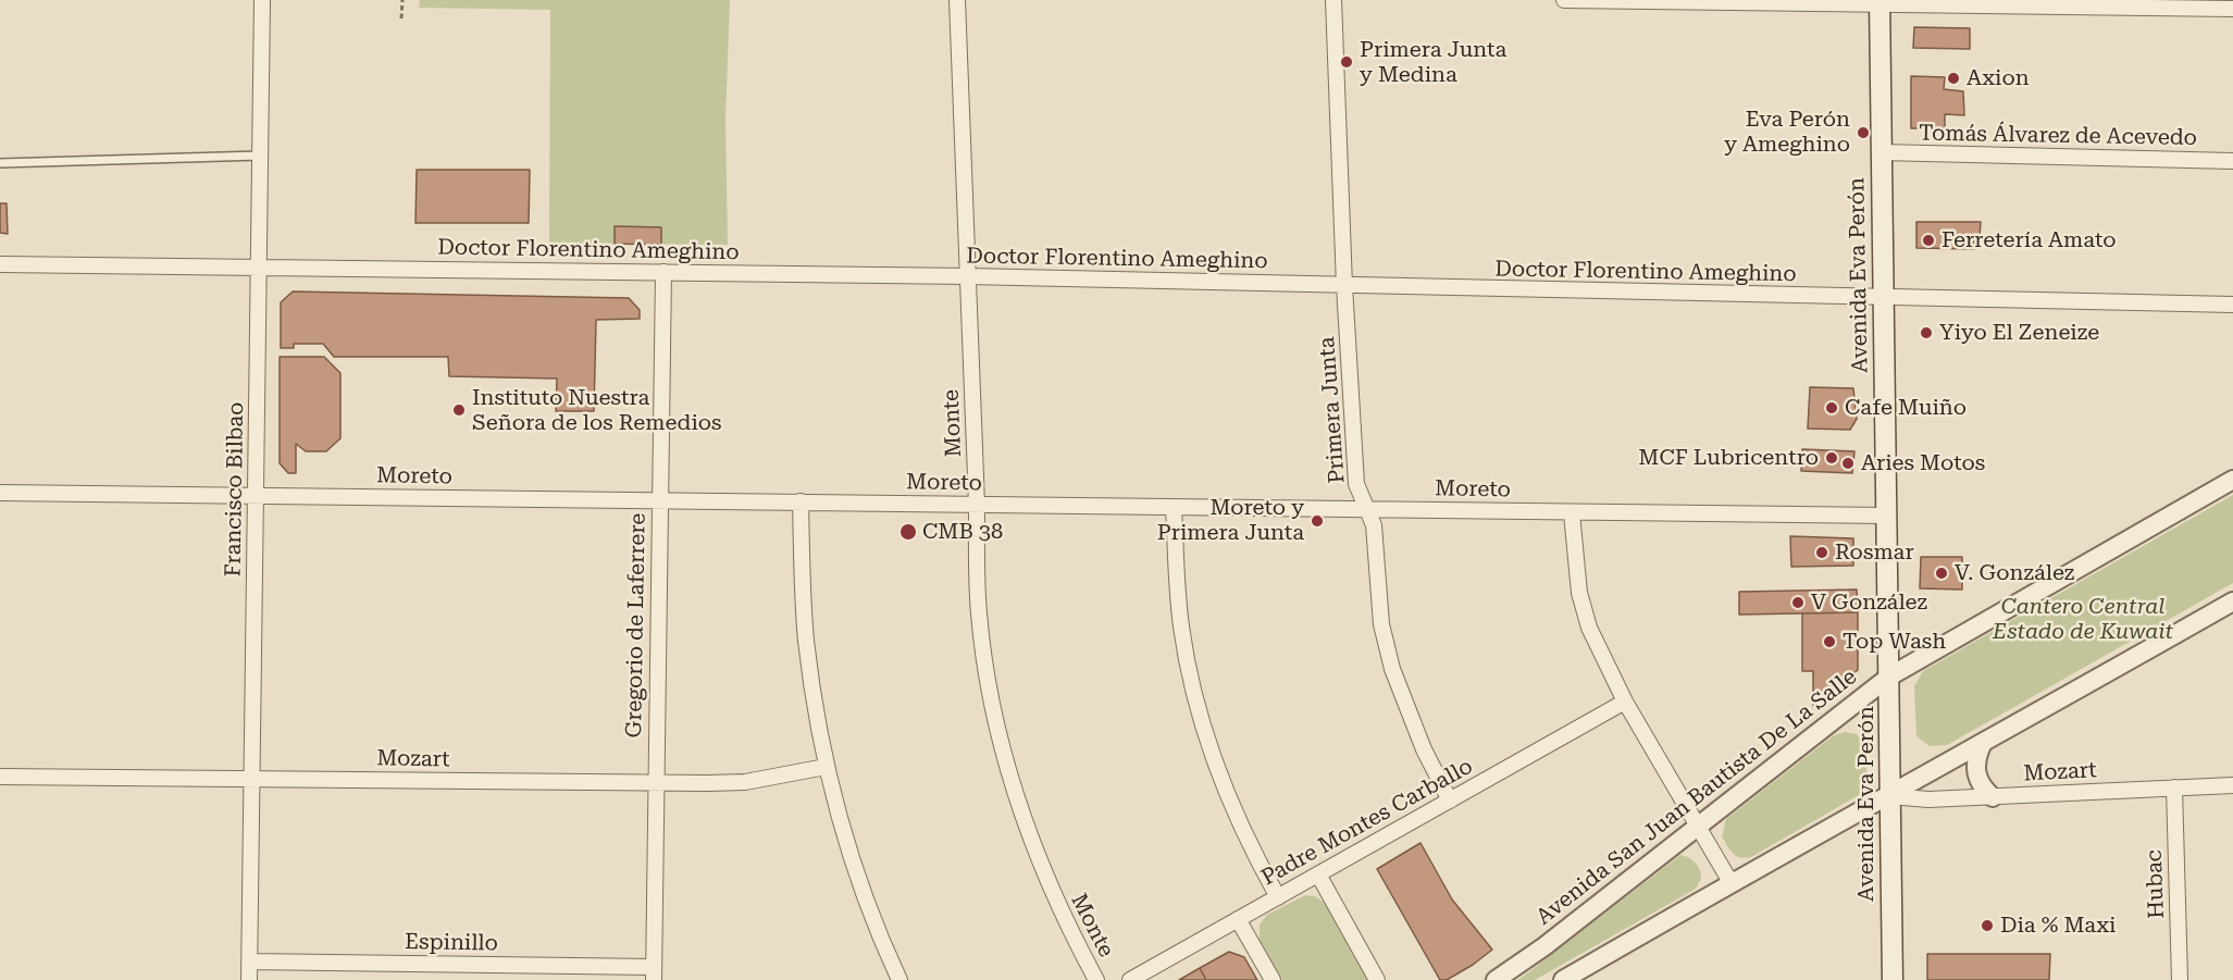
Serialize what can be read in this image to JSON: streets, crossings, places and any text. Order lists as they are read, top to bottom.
{
  "streets": {
    "main road": ["Avenida Eva Perón"],
    "street": [
      "Tomás Álvarez de Acevedo",
      "Doctor Florentino Ameghino",
      "Primera Junta",
      "Monte",
      "Moreto",
      "Francisco Bilbao",
      "Gregorio de Laferrere",
      "Mozart",
      "Avenida San Juan Bautista De La Salle",
      "Padre Montes Carballo",
      "Hubac",
      "Espinillo"
    ]
  },
  "crossings": [
    ["Tomás Álvarez de Acevedo", "Avenida Eva Perón"],
    ["Doctor Florentino Ameghino", "Avenida Eva Perón"],
    ["Doctor Florentino Ameghino", "Primera Junta"],
    ["Doctor Florentino Ameghino", "Monte"],
    ["Doctor Florentino Ameghino", "Francisco Bilbao"],
    ["Doctor Florentino Ameghino", "Gregorio de Laferrere"],
    ["Avenida Eva Perón", "Moreto"],
    ["Avenida Eva Perón", "Mozart"],
    ["Avenida Eva Perón", "Avenida San Juan Bautista De La Salle"],
    ["Primera Junta", "Moreto"],
    ["Primera Junta", "Padre Montes Carballo"],
    ["Monte", "Moreto"],
    ["Moreto", "Francisco Bilbao"],
    ["Moreto", "Gregorio de Laferrere"],
    ["Francisco Bilbao", "Mozart"],
    ["Francisco Bilbao", "Espinillo"],
    ["Gregorio de Laferrere", "Mozart"],
    ["Gregorio de Laferrere", "Espinillo"],
    ["Mozart", "Hubac"]
  ],
  "parks": ["Cantero Central Estado de Kuwait"],
  "places": [
    "Primera Junta y Medina",
    "Axion",
    "Eva Perón y Ameghino",
    "Ferretería Amato",
    "Yiyo El Zeneize",
    "Cafe Muiño",
    "Instituto Nuestra Señora de los Remedios",
    "MCF Lubricentro",
    "Aries Motos",
    "Moreto y Primera Junta",
    "CMB 38",
    "Rosmar",
    "V. González",
    "V González",
    "Top Wash",
    "Dia % Maxi"
  ]
}
